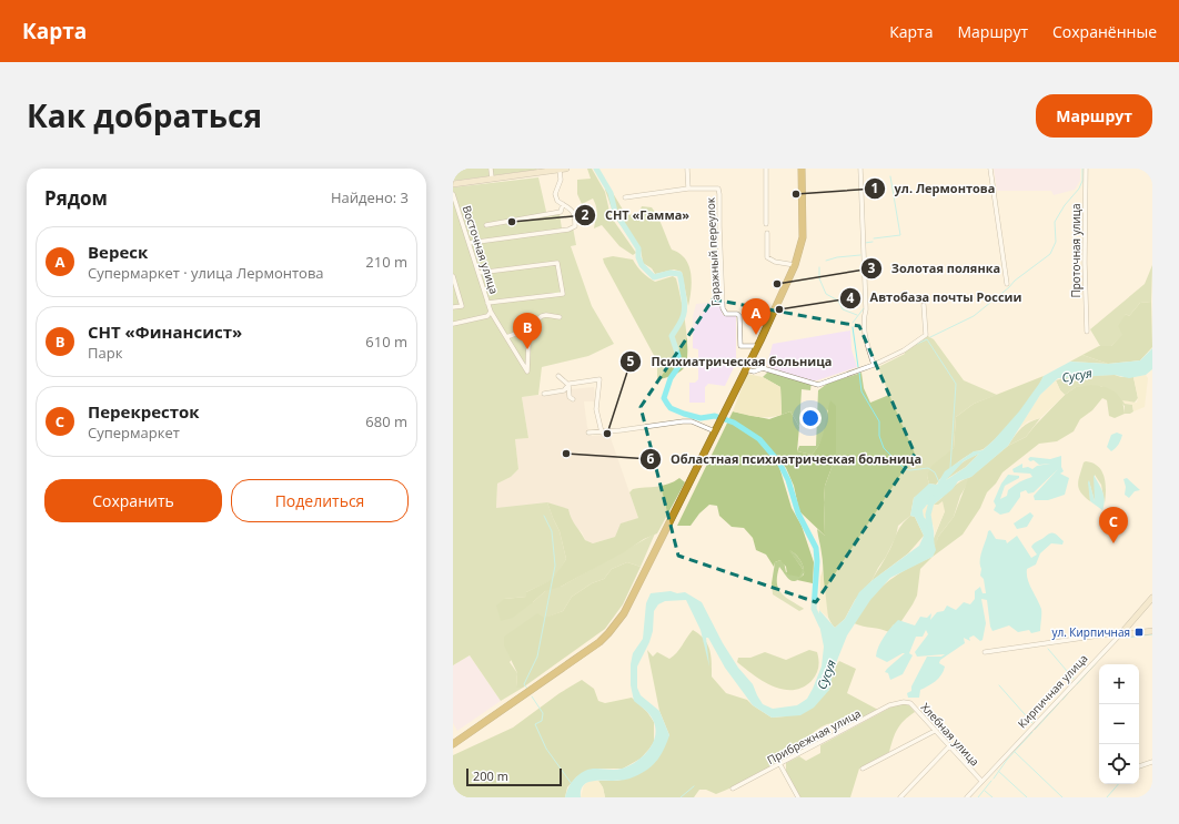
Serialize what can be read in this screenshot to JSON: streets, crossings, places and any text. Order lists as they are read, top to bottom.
{
  "streets": {
    "street": [
      "Восточная улица",
      "Проточная улица",
      "Гаражный переулок",
      "Кирпичная улица",
      "Хлебная улица",
      "Прибрежная улица"
    ]
  },
  "crossings": [
    ["Кирпичная улица", "Хлебная улица"],
    ["Хлебная улица", "Прибрежная улица"]
  ],
  "water": ["Сусуя"],
  "places": {
    "other": [
      "ул. Лермонтова",
      "СНТ «Гамма»",
      "Золотая полянка",
      "Автобаза почты России",
      "Психиатрическая больница",
      "Областная психиатрическая больница"
    ],
    "transit": ["ул. Кирпичная"]
  },
  "scale_bar": "200 m",
  "page": {
    "header": "Карта",
    "nav": ["Карта", "Маршрут", "Сохранённые"],
    "title": "Как добраться",
    "buttons": [
      "Маршрут",
      ["Сохранить", "Поделиться"]
    ],
    "heading": ["Рядом", "Найдено: 3"],
    "list": [
      {
        "mark": "A",
        "name": "Вереск",
        "note": "Супермаркет · улица Лермонтова",
        "value": "210 m"
      },
      {
        "mark": "B",
        "name": "СНТ «Финансист»",
        "note": "Парк",
        "value": "610 m"
      },
      {
        "mark": "C",
        "name": "Перекресток",
        "note": "Супермаркет",
        "value": "680 m"
      }
    ],
    "pins": ["A", "B", "C"],
    "map_buttons": ["+", "−"],
    "scale": "200 m"
  }
}
